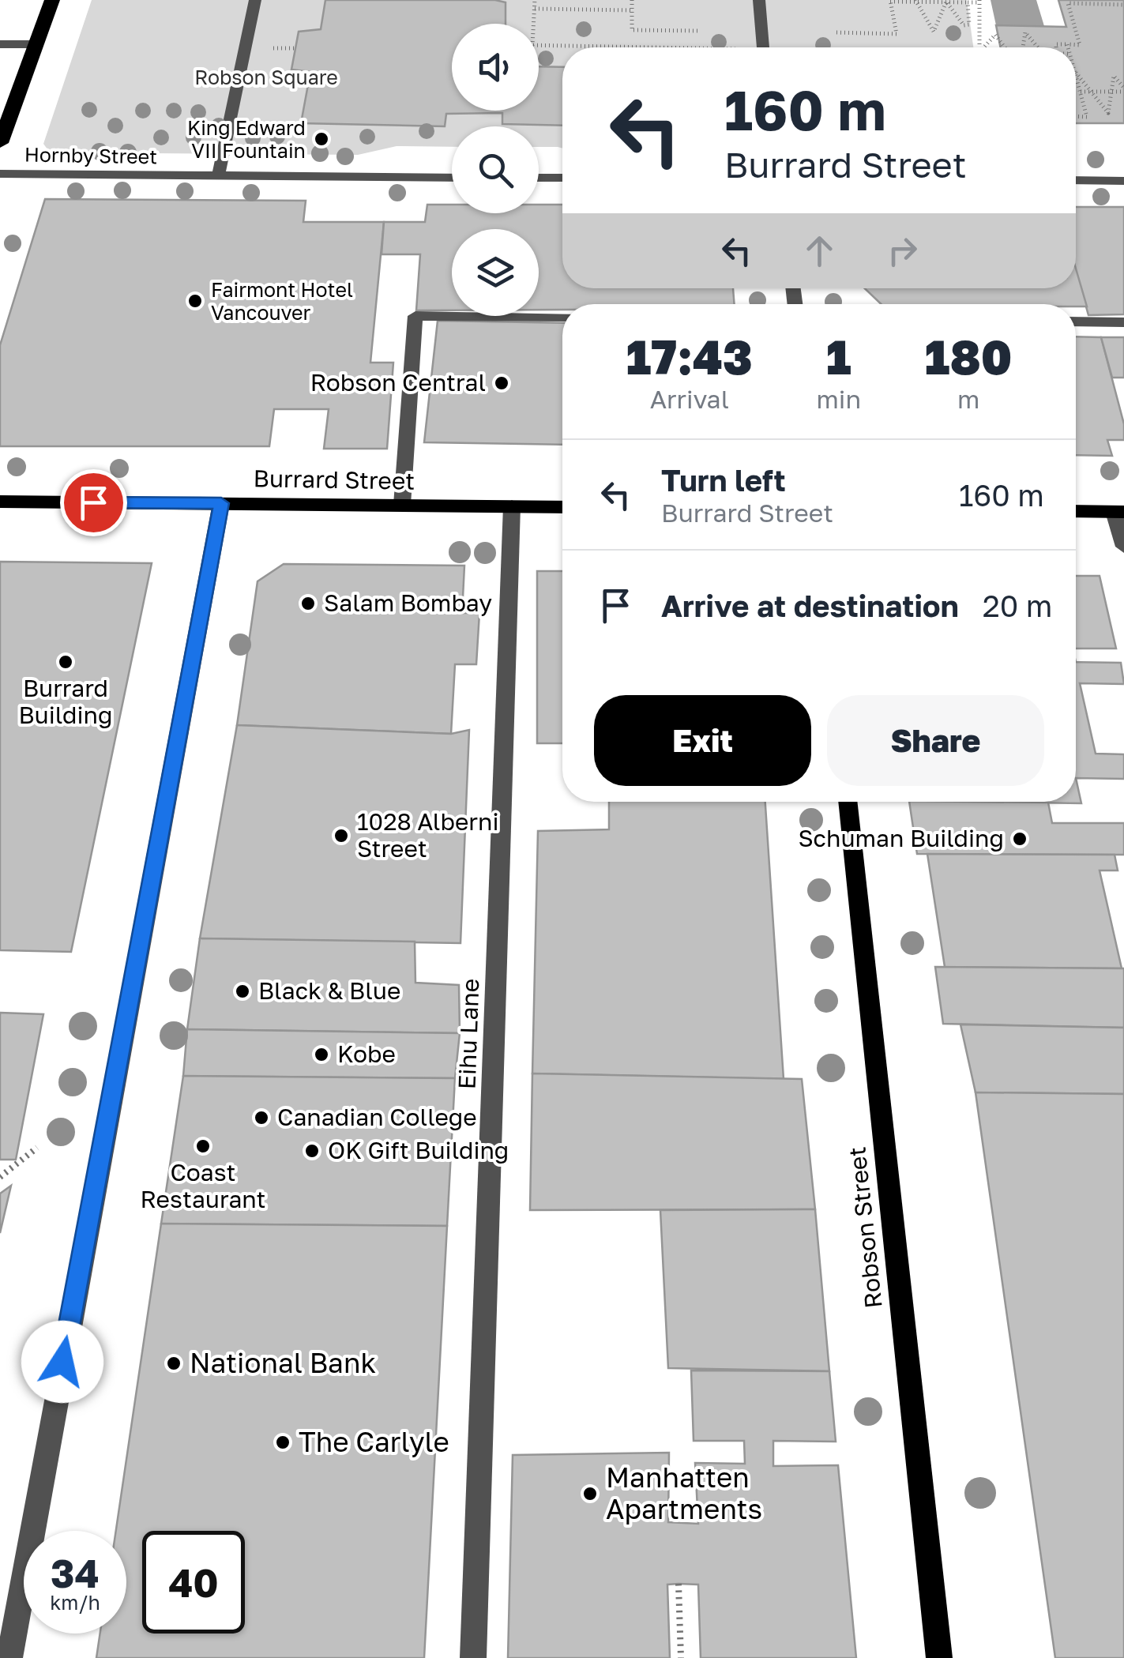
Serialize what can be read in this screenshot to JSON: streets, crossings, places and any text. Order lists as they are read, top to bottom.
{
  "streets": {
    "main road": ["Burrard Street", "Robson Street"],
    "street": ["Hornby Street", "Eihu Lane"]
  },
  "crossings": [
    ["Burrard Street", "Eihu Lane"]
  ],
  "parks": ["Robson Square"],
  "places": [
    "King Edward VII Fountain",
    "Fairmont Hotel Vancouver",
    "Robson Central",
    "Salam Bombay",
    "Burrard Building",
    "1028 Alberni Street",
    "Schuman Building",
    "Black & Blue",
    "Kobe",
    "Canadian College",
    "Coast Restaurant",
    "OK Gift Building",
    "National Bank",
    "The Carlyle",
    "Manhatten Apartments"
  ],
  "page": {
    "turn": ["160 m", "Burrard Street"],
    "eta": [
      "17:43",
      "Arrival",
      "1",
      "min",
      "180",
      "m"
    ],
    "list": [
      {
        "name": "Turn left",
        "note": "Burrard Street",
        "value": "160 m"
      },
      {
        "name": "Arrive at destination",
        "value": "20 m"
      }
    ],
    "buttons": ["Exit", "Share"],
    "speed": "34 km/h",
    "limit": "40"
  }
}
